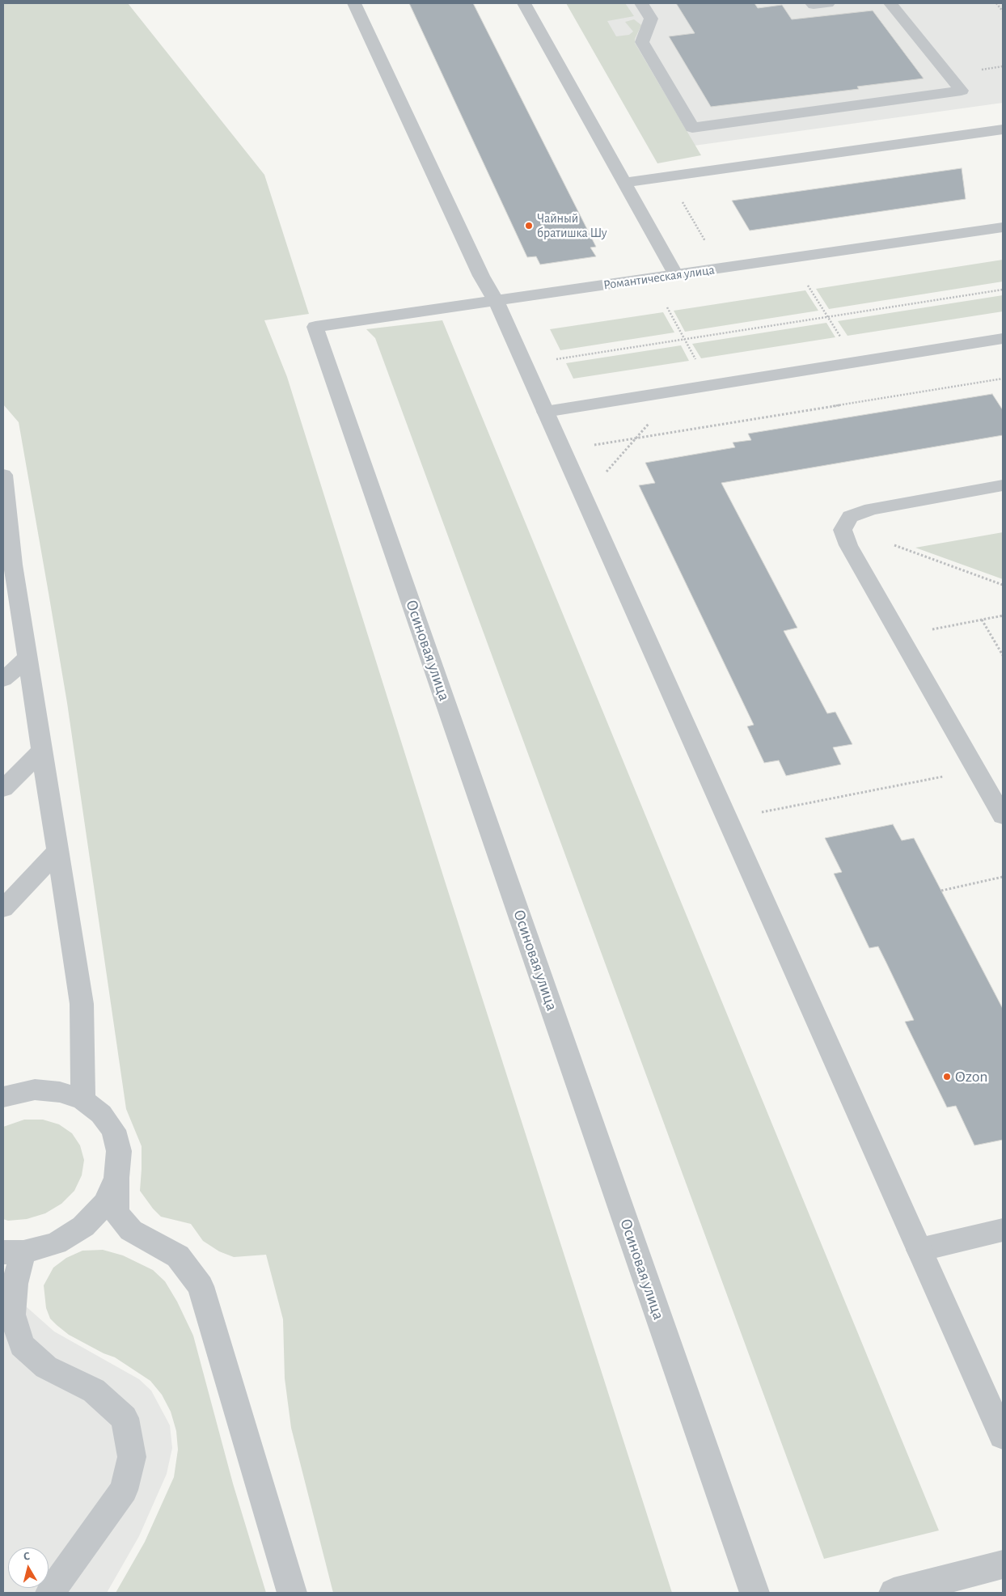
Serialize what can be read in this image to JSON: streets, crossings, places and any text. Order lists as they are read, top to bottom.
{
  "streets": {
    "street": ["Романтическая улица", "Осиновая улица"]
  },
  "crossings": [
    ["Романтическая улица", "Осиновая улица"]
  ],
  "places": ["Чайный братишка Шу", "Ozon"],
  "north": "top"
}
